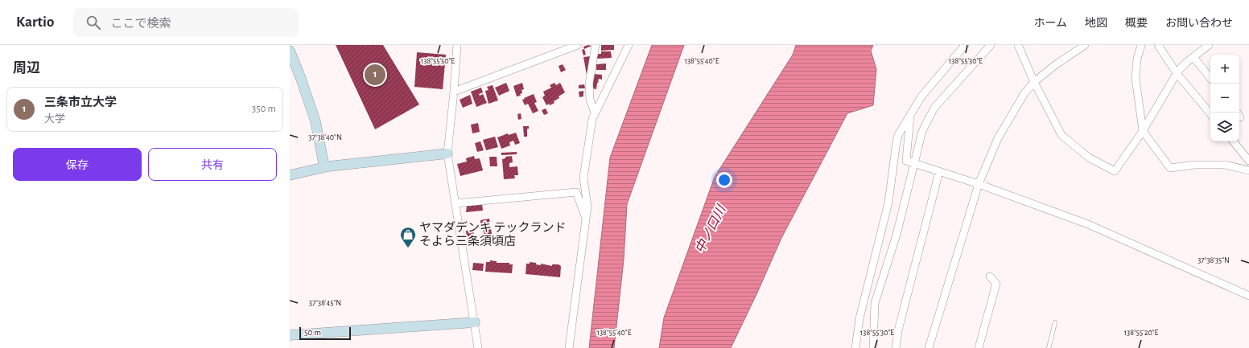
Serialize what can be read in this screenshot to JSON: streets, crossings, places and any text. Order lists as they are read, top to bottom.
{
  "water": ["中ノ口川"],
  "places": {
    "shop": ["ヤマダデンキ テックランド そよら三条須頃店"]
  },
  "scale_bar": "50 m",
  "page": {
    "header": "Kartio",
    "search": "ここで検索",
    "nav": [
      "ホーム",
      "地図",
      "概要",
      "お問い合わせ"
    ],
    "heading": "周辺",
    "map_buttons": ["+", "−"],
    "pins": "1",
    "list": [
      {
        "mark": "1",
        "name": "三条市立大学",
        "note": "大学",
        "value": "350 m"
      }
    ],
    "buttons": ["保存", "共有"],
    "scale": "50 m"
  },
  "coordinates": [
    "138°55'50\"E",
    "138°55'40\"E",
    "138°55'30\"E",
    "37°38'40\"N",
    "37°38'35\"N",
    "37°38'45\"N",
    "138°55'20\"E"
  ]
}
